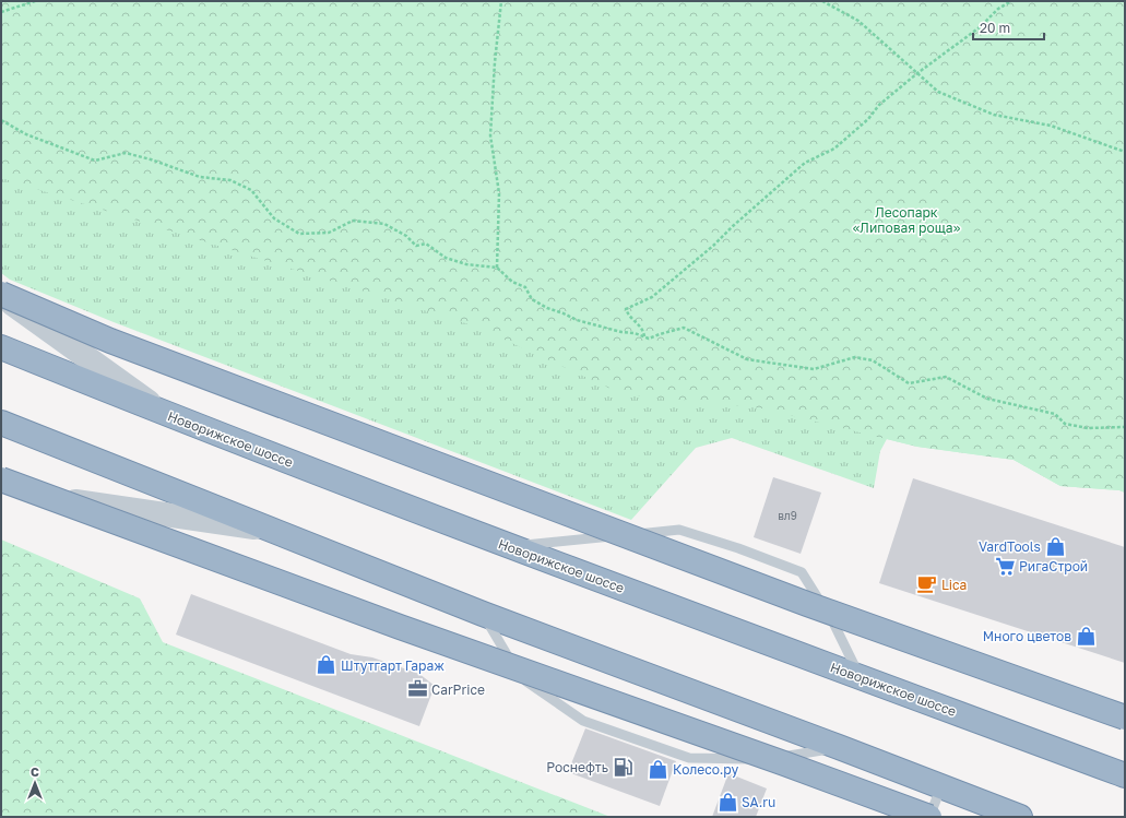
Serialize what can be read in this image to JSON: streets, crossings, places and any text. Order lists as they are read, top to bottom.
{
  "streets": {
    "highway": ["Новорижское шоссе"]
  },
  "parks": ["Лесопарк «Липовая роща»"],
  "places": {
    "shop": [
      "VardTools",
      "Много цветов",
      "Штутгарт Гараж",
      "Колесо.ру",
      "SA.ru"
    ],
    "supermarket": ["РигаСтрой"],
    "cafe": ["Lica"],
    "office": ["CarPrice"],
    "fuel station": ["Роснефть"]
  },
  "house_numbers": ["вл9"],
  "scale_bar": "20 m",
  "north": "top"
}
